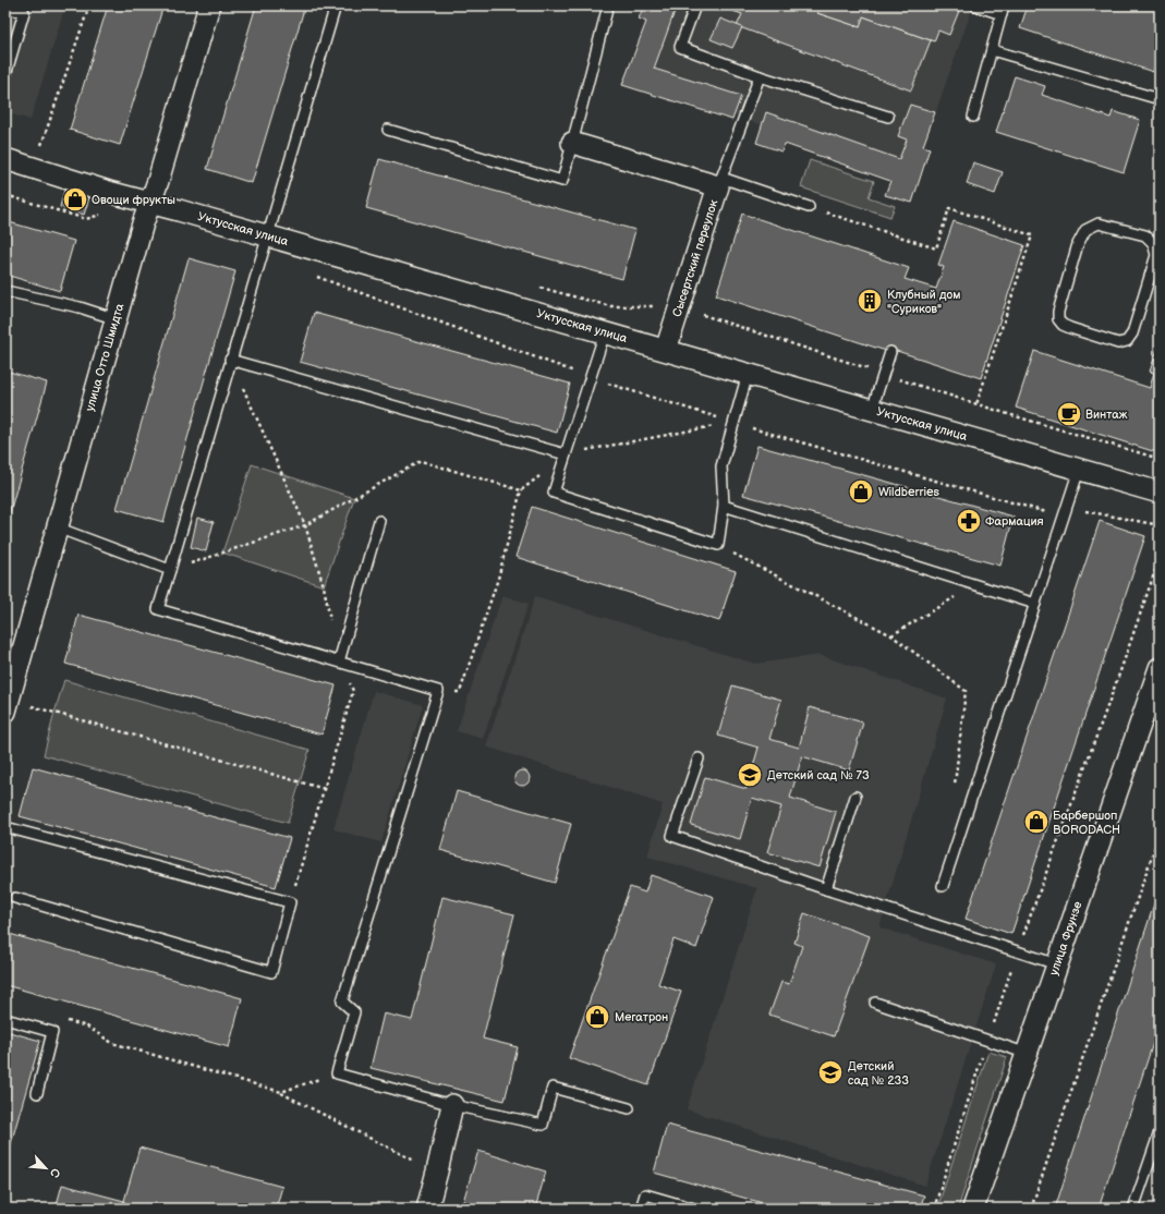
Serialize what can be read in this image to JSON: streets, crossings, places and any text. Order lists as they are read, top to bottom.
{
  "streets": {
    "street": [
      "Уктусская улица",
      "Сысертский переулок",
      "улица Отто Шмидта",
      "улица Фрунзе"
    ]
  },
  "crossings": [
    ["Уктусская улица", "Сысертский переулок"],
    ["Уктусская улица", "улица Отто Шмидта"]
  ],
  "places": {
    "shop": [
      "Овощи фрукты",
      "Wildberries",
      "Барбершоп BORODACH",
      "Мегатрон"
    ],
    "building": ["Клубный дом \"Суриков\""],
    "cafe": ["Винтаж"],
    "pharmacy": ["Фармация"],
    "school or university": ["Детский сад № 73", "Детский сад № 233"]
  },
  "north": "bottom right"
}
